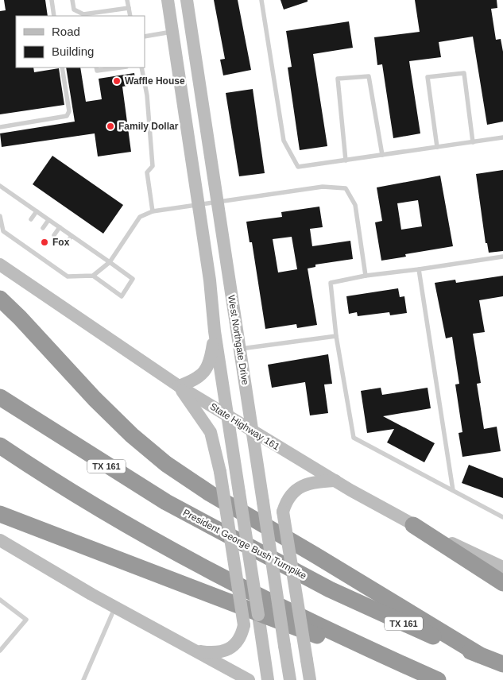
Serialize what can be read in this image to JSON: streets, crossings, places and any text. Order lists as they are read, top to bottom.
{
  "streets": {
    "highway": ["TX 161", "President George Bush Turnpike"],
    "main road": ["West Northgate Drive", "State Highway 161"]
  },
  "crossings": [
    ["West Northgate Drive", "State Highway 161"]
  ],
  "places": ["Waffle House", "Family Dollar", "Fox"],
  "legend": ["Road", "Building"]
}
